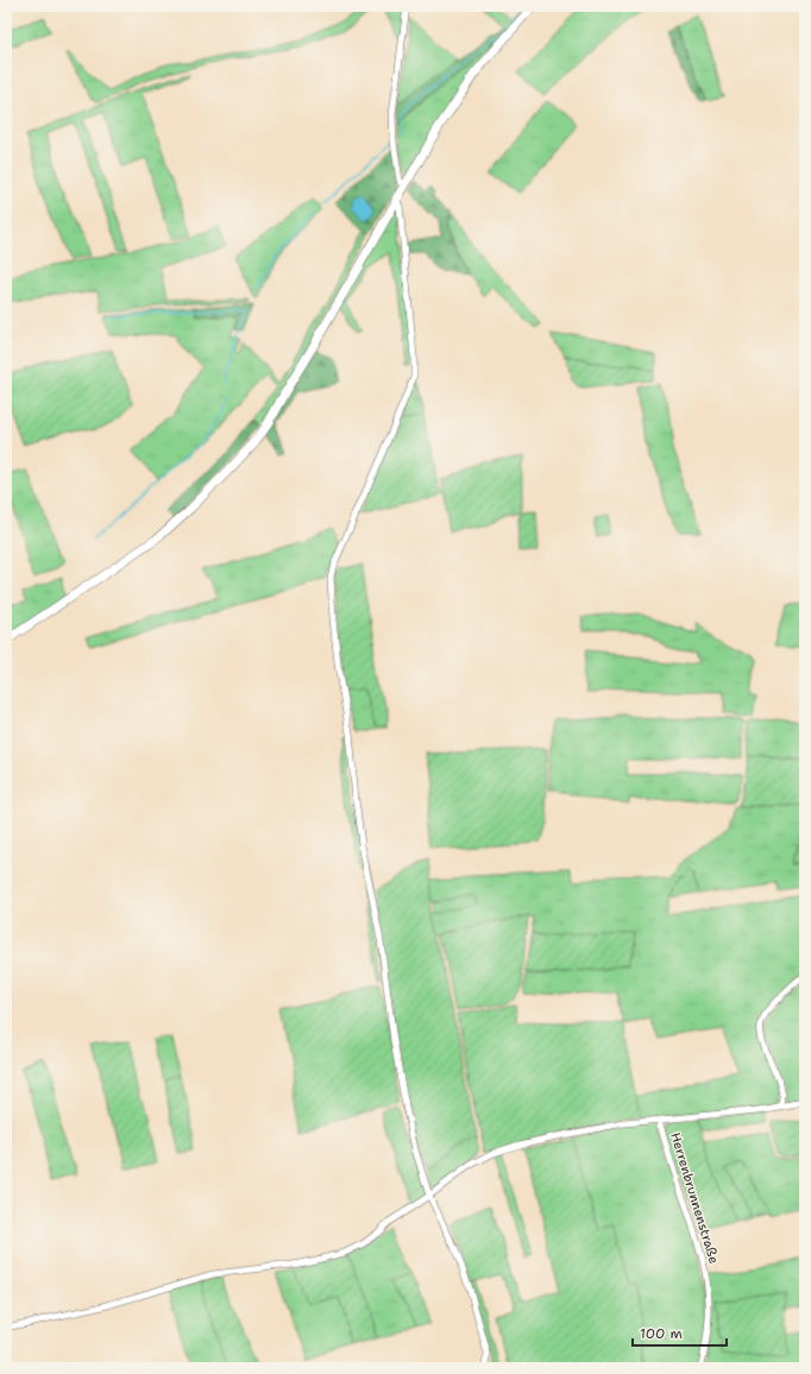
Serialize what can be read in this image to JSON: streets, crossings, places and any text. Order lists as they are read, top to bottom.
{
  "streets": {
    "street": ["Herrenbrunnenstraße"]
  },
  "scale_bar": "100 m"
}
